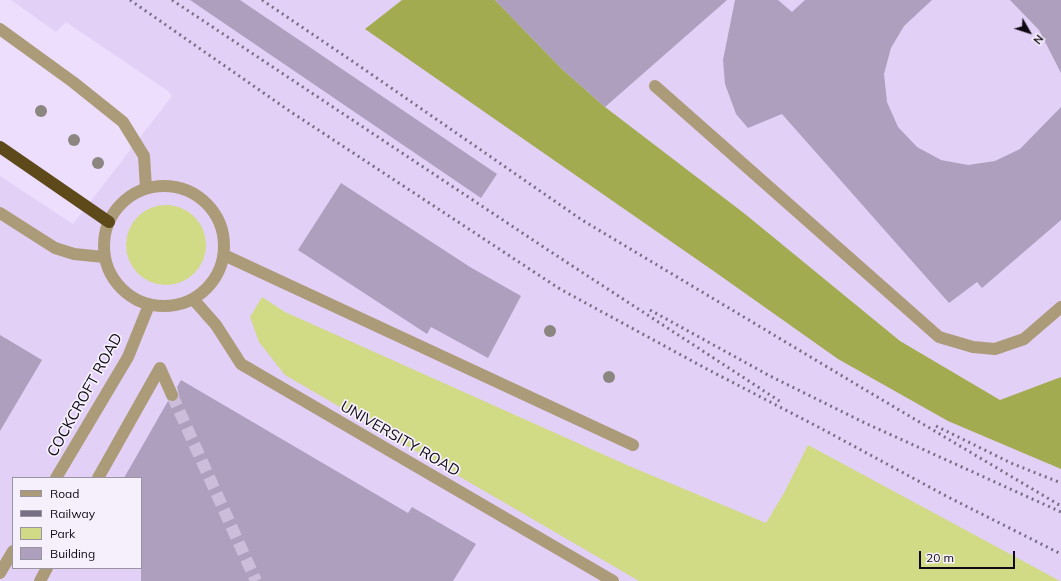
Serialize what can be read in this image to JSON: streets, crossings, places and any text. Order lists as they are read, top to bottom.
{
  "streets": {
    "street": ["COCKCROFT ROAD", "UNIVERSITY ROAD"]
  },
  "crossings": [
    ["COCKCROFT ROAD", "UNIVERSITY ROAD"]
  ],
  "legend": [
    "Road",
    "Railway",
    "Park",
    "Building"
  ],
  "scale_bar": "20 m",
  "north": "bottom right"
}
